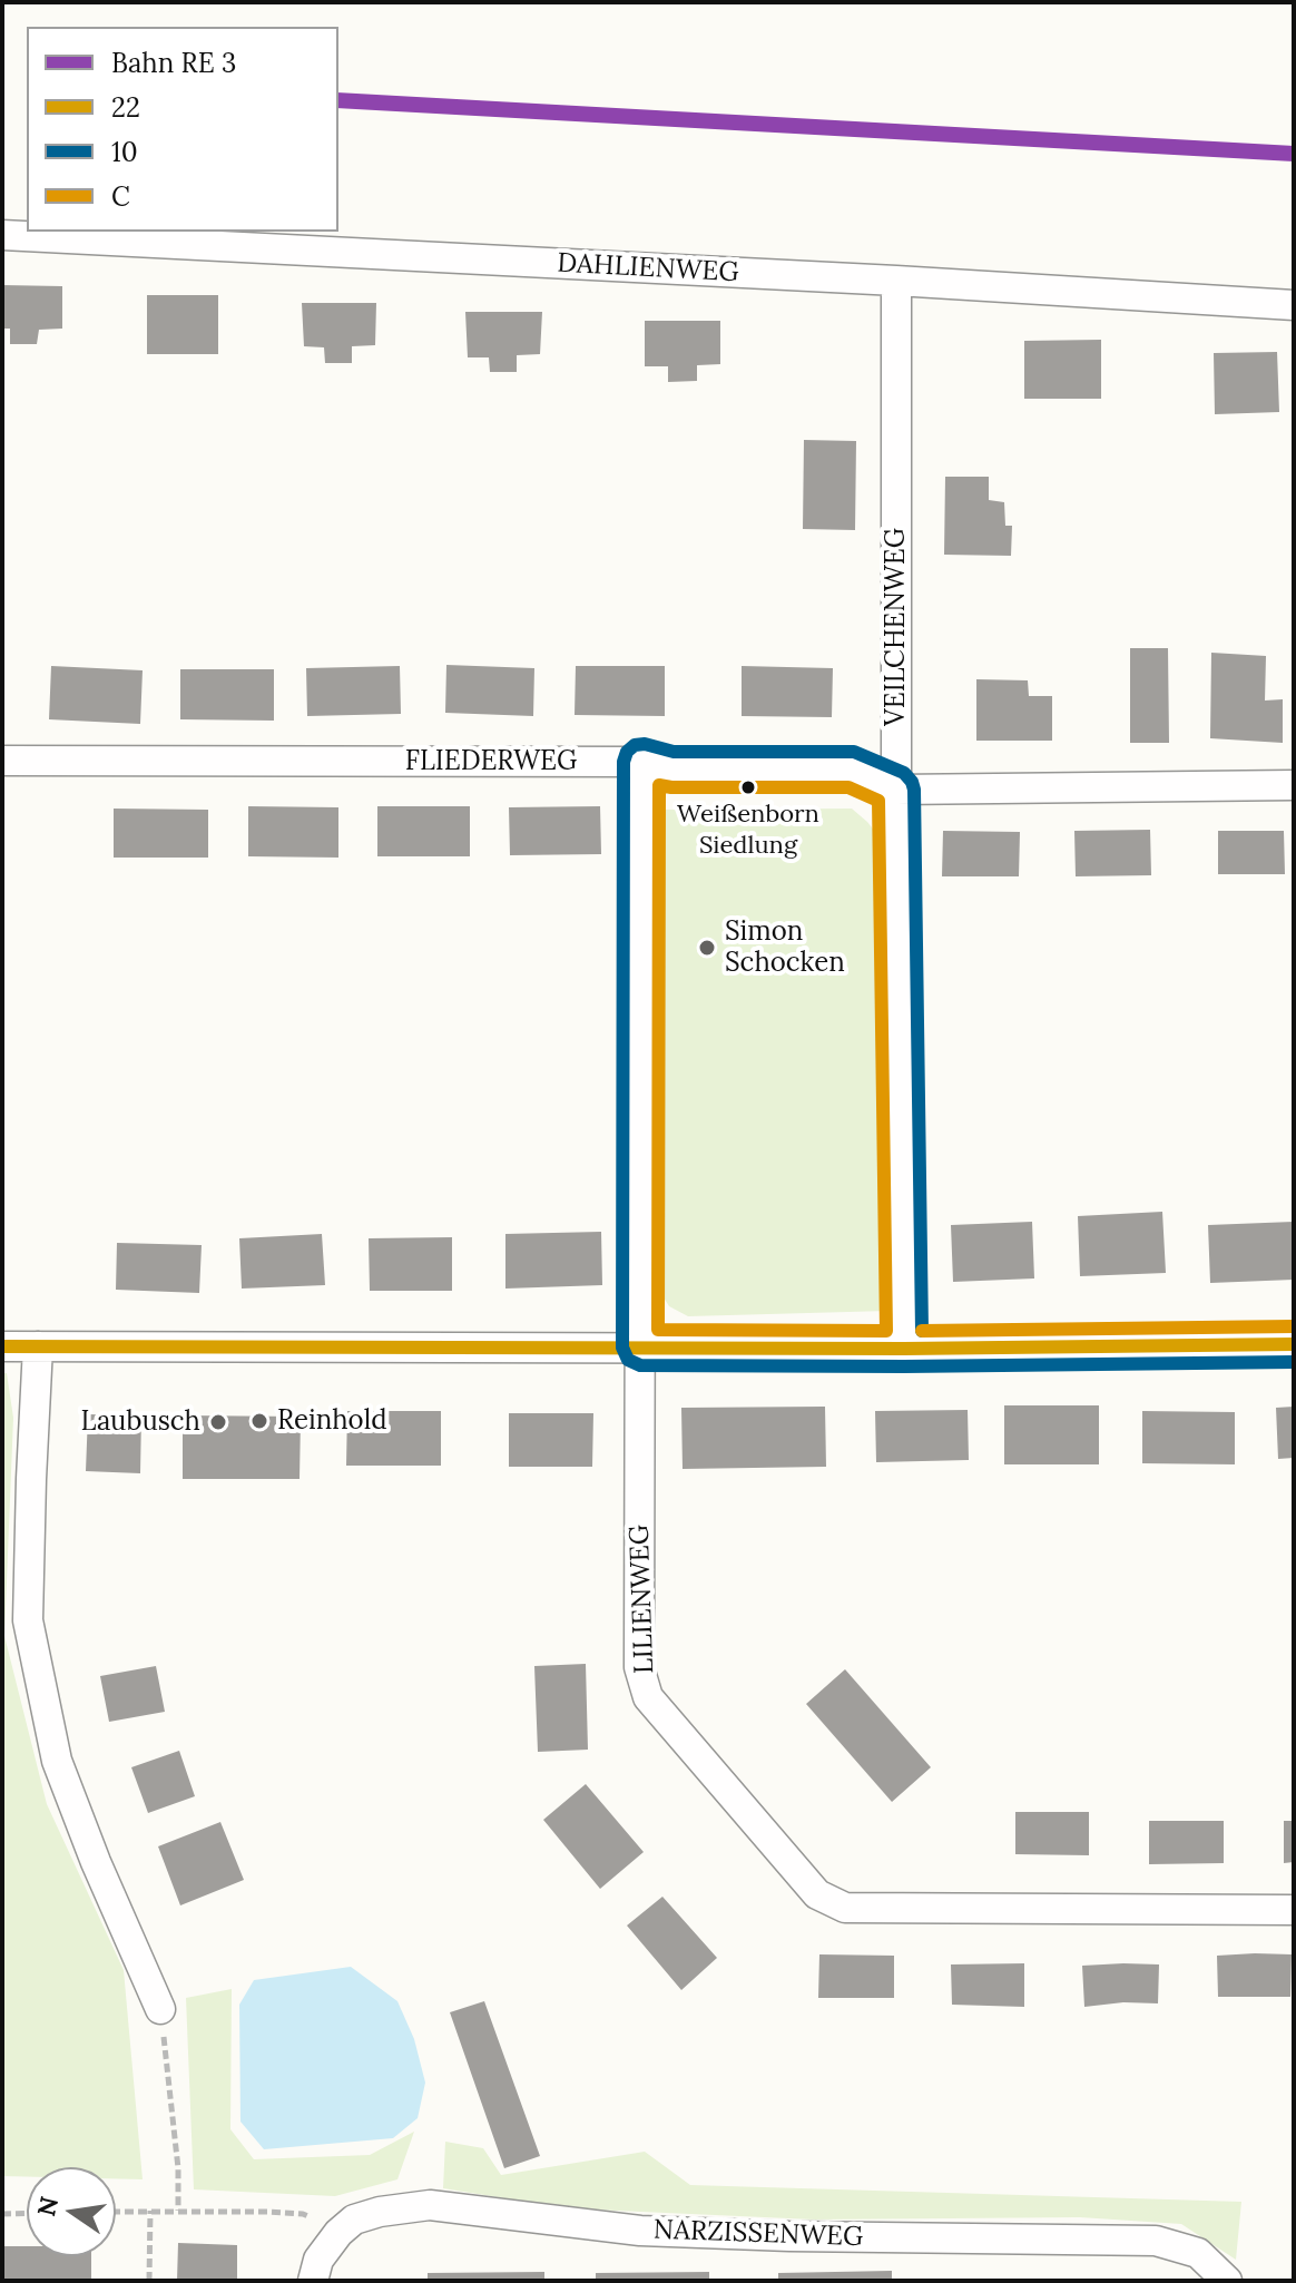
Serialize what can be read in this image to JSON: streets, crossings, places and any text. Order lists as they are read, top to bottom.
{
  "streets": {
    "street": [
      "DAHLIENWEG",
      "VEILCHENWEG",
      "FLIEDERWEG",
      "LILIENWEG",
      "NARZISSENWEG"
    ]
  },
  "crossings": [
    ["DAHLIENWEG", "VEILCHENWEG"],
    ["VEILCHENWEG", "FLIEDERWEG"],
    ["FLIEDERWEG", "LILIENWEG"]
  ],
  "places": [
    "Weißenborn Siedlung",
    "Simon Schocken",
    "Reinhold",
    "Laubusch"
  ],
  "lines": ["transit line 10", "transit line C", "transit line 22"],
  "legend": [
    "Bahn RE 3",
    "22",
    "10",
    "C"
  ],
  "north": "left"
}
